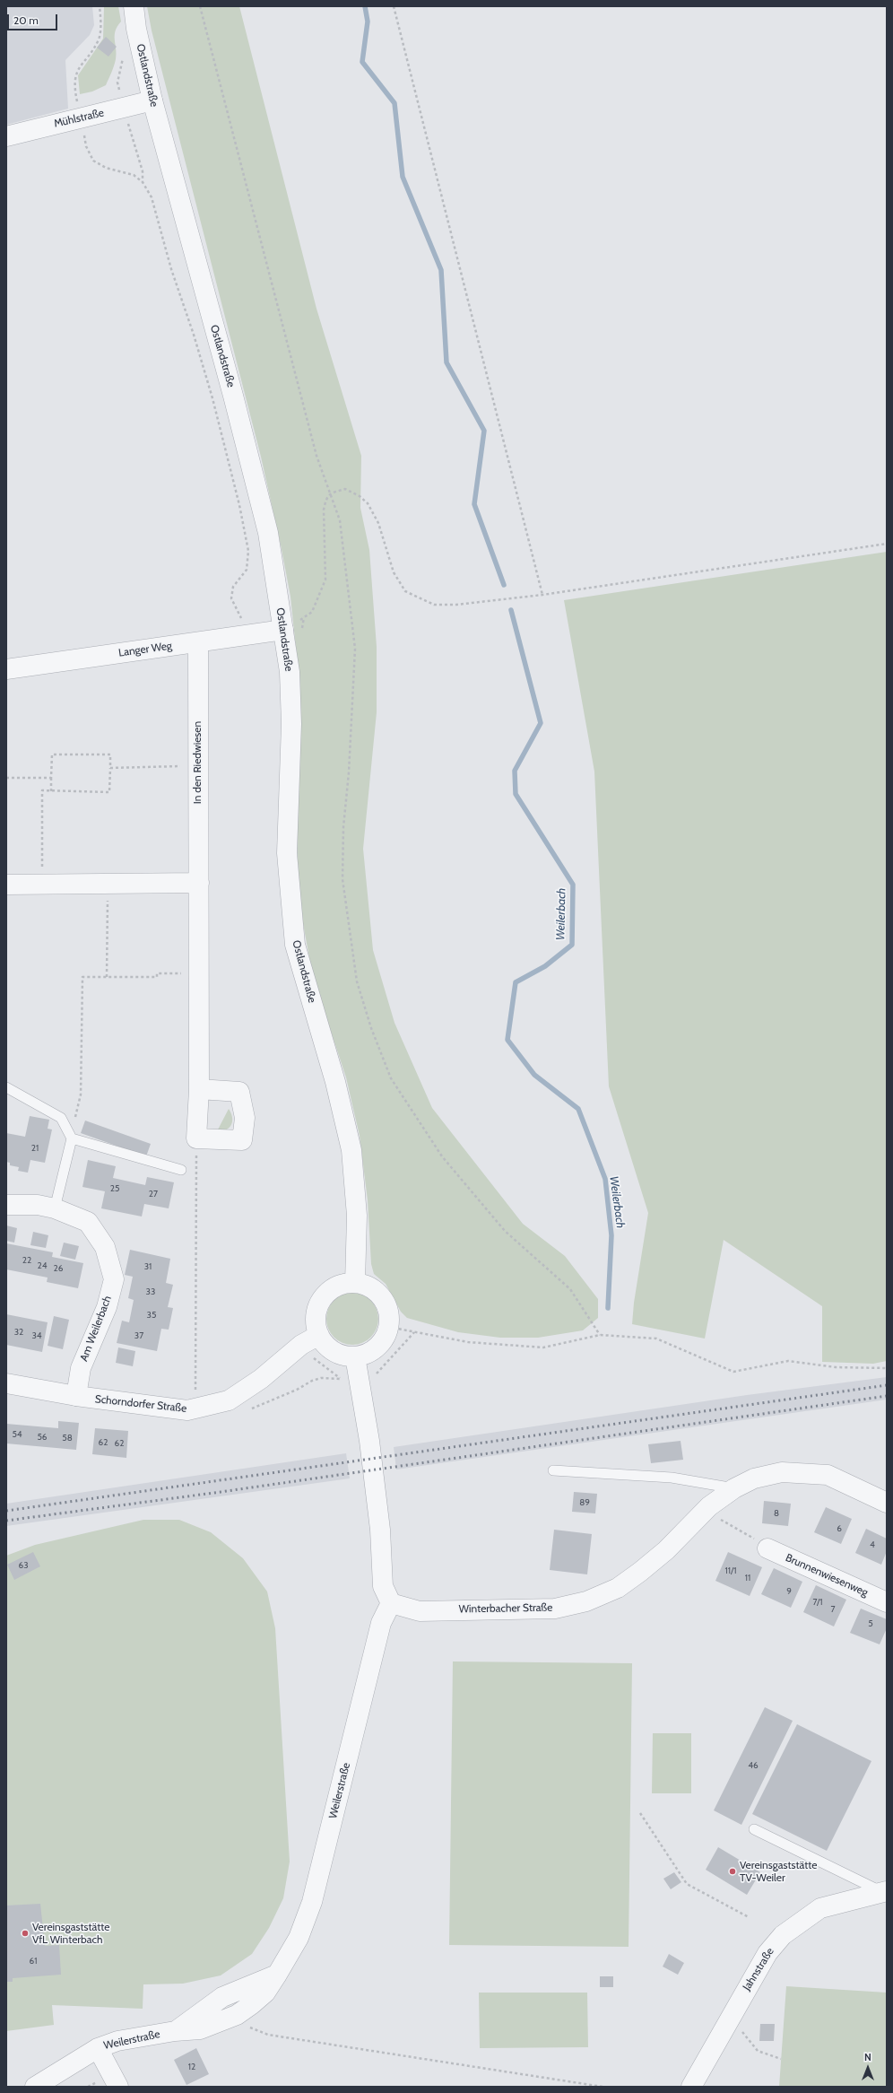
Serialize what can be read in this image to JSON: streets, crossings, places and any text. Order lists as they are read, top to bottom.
{
  "streets": {
    "street": [
      "Ostlandstraße",
      "Mühlstraße",
      "Langer Weg",
      "In den Riedwiesen",
      "Am Weilerbach",
      "Schorndorfer Straße",
      "Brunnenwiesenweg",
      "Winterbacher Straße",
      "Weilerstraße",
      "Jahnstraße"
    ]
  },
  "crossings": [
    ["Ostlandstraße", "Mühlstraße"],
    ["Ostlandstraße", "Langer Weg"],
    ["Ostlandstraße", "Schorndorfer Straße"],
    ["Langer Weg", "In den Riedwiesen"],
    ["Am Weilerbach", "Schorndorfer Straße"],
    ["Winterbacher Straße", "Weilerstraße"]
  ],
  "water": ["Weilerbach"],
  "places": ["Vereinsgaststätte TV-Weiler", "Vereinsgaststätte VfL Winterbach"],
  "house_numbers": [
    "21",
    "25",
    "27",
    "22",
    "24",
    "31",
    "26",
    "33",
    "35",
    "32",
    "34",
    "37",
    "54",
    "56",
    "58",
    "62",
    "62",
    "89",
    "8",
    "6",
    "4",
    "63",
    "11/1",
    "11",
    "9",
    "7/1",
    "7",
    "5",
    "46",
    "61",
    "12"
  ],
  "scale_bar": "20 m",
  "north": "top"
}
